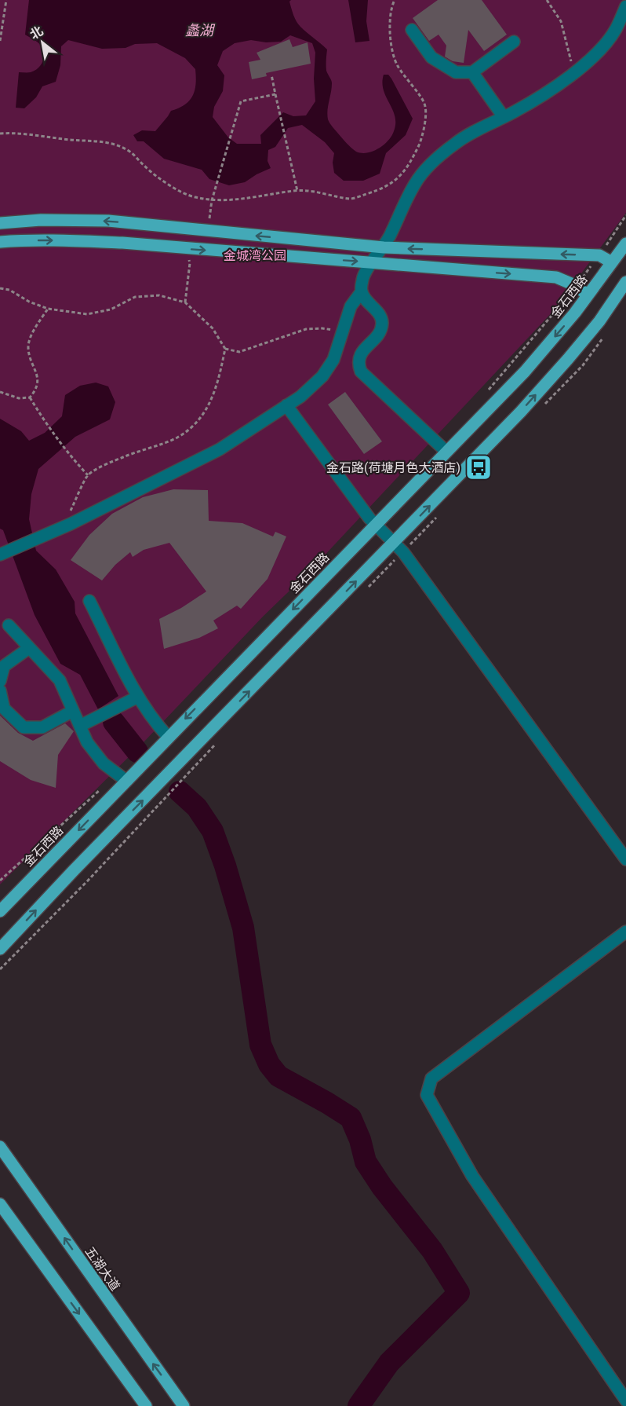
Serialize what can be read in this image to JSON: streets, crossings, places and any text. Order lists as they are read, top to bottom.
{
  "streets": {
    "main road": ["金石西路", "五湖大道"]
  },
  "water": ["蠡湖"],
  "parks": ["金城湾公园"],
  "places": {
    "bus stop": ["金石路(荷塘月色大酒店)"]
  },
  "north": "top left"
}
